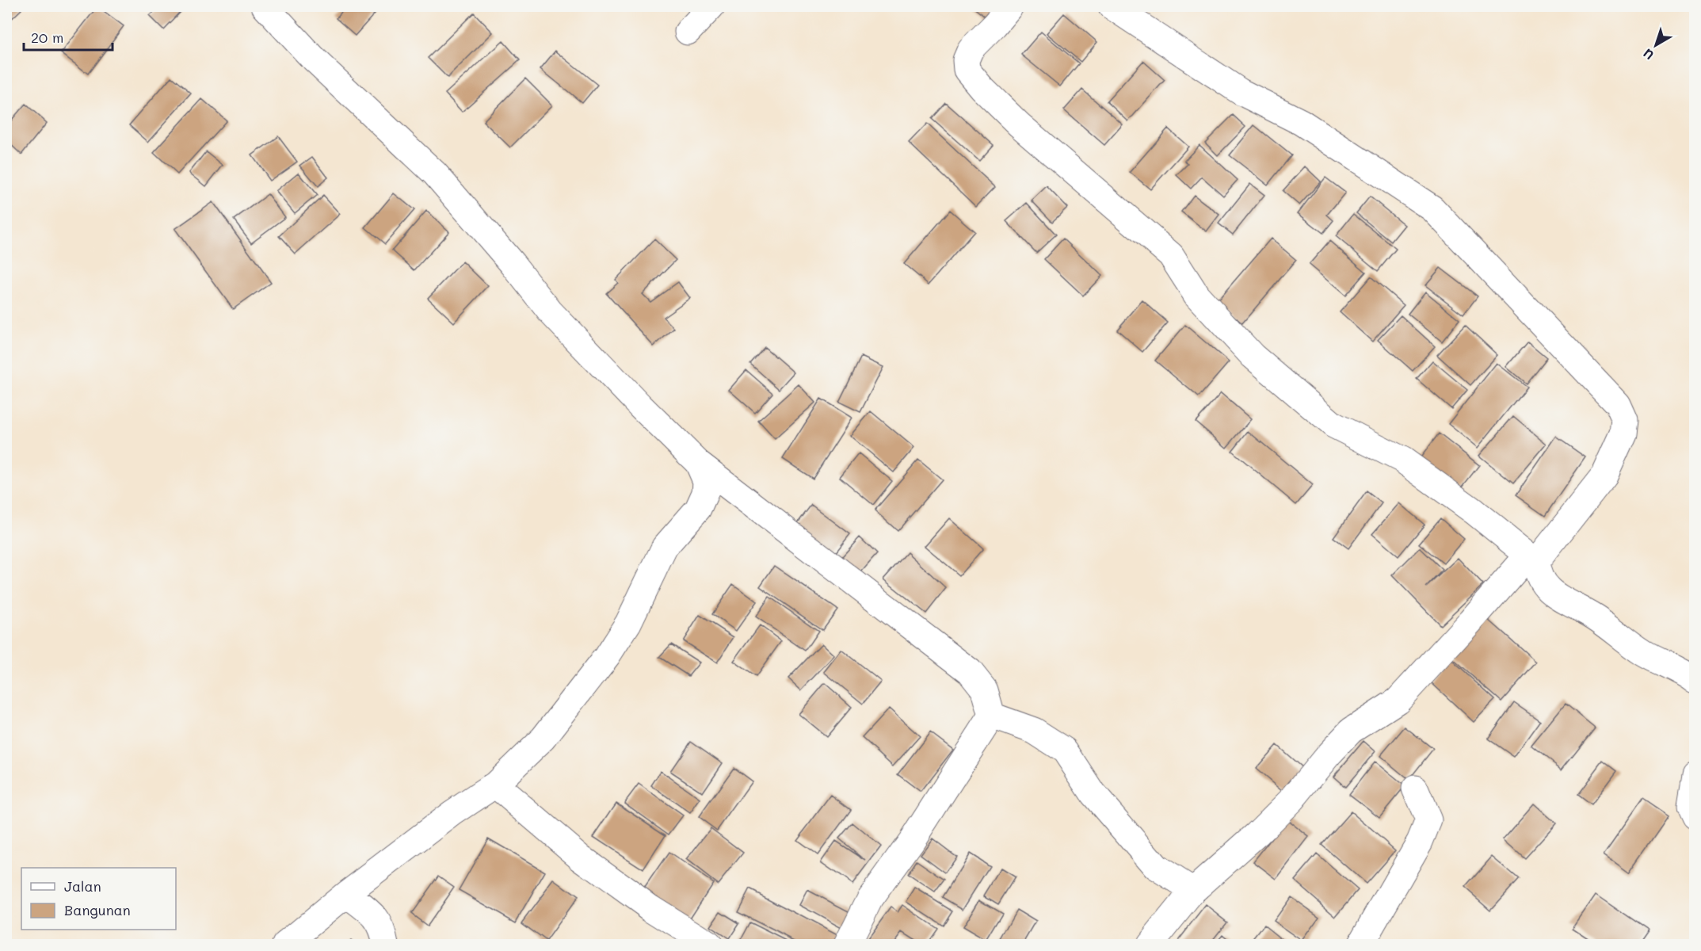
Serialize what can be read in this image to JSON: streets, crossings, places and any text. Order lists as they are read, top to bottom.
{
  "legend": ["Jalan", "Bangunan"],
  "scale_bar": "20 m",
  "north": "bottom left"
}
